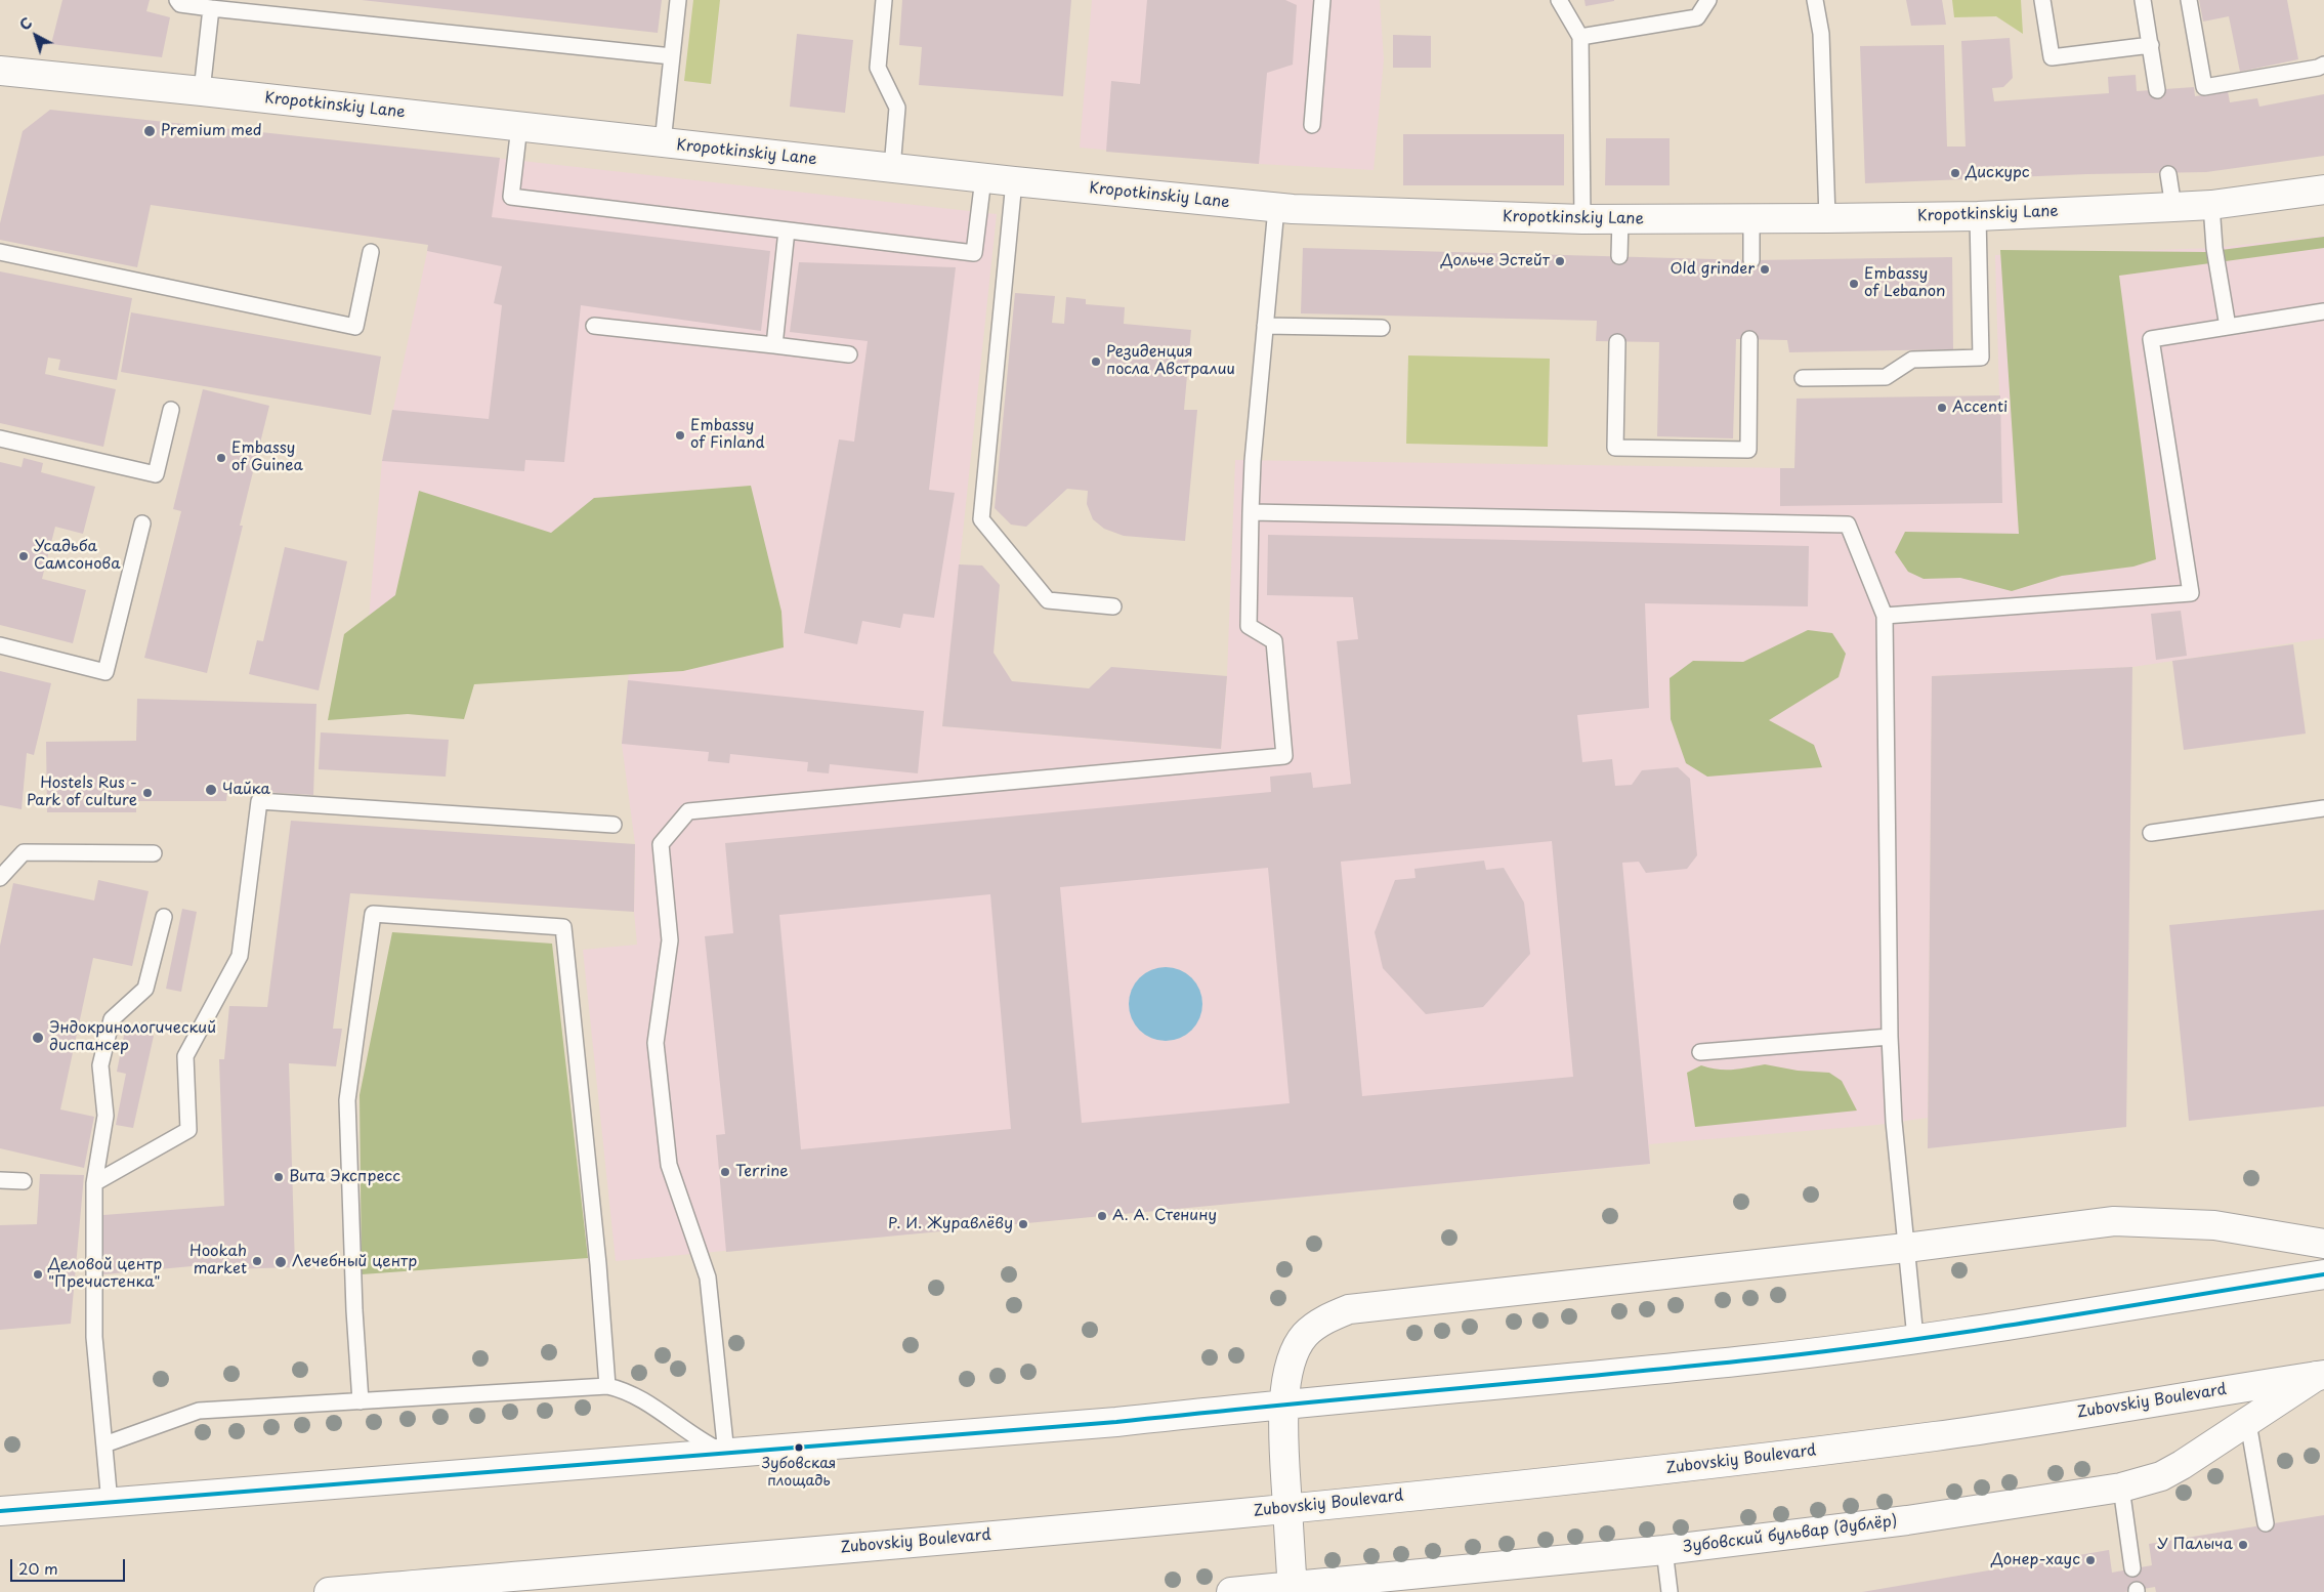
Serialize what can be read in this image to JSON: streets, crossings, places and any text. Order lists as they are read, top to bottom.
{
  "streets": {
    "main road": ["Kropotkinskiy Lane", "Zubovskiy Boulevard", "Зубовский бульвар (дублёр)"]
  },
  "crossings": [
    ["Zubovskiy Boulevard", "Зубовский бульвар (дублёр)"]
  ],
  "places": [
    "Premium med",
    "Дискурс",
    "Дольче Эстейт",
    "Old grinder",
    "Embassy of Lebanon",
    "Резиденция посла Австралии",
    "Accenti",
    "Embassy of Finland",
    "Embassy of Guinea",
    "Усадьба Самсонова",
    "Чайка",
    "Hostels Rus - Park of culture",
    "Эндокринологический диспансер",
    "Terrine",
    "Вита Экспресс",
    "А. А. Стенину",
    "Р. И. Журавлёву",
    "Hookah market",
    "Лечебный центр",
    "Деловой центр \"Пречистенка\"",
    "Зубовская площадь",
    "У Палыча",
    "Донер-хаус"
  ],
  "scale_bar": "20 m",
  "north": "top left"
}
